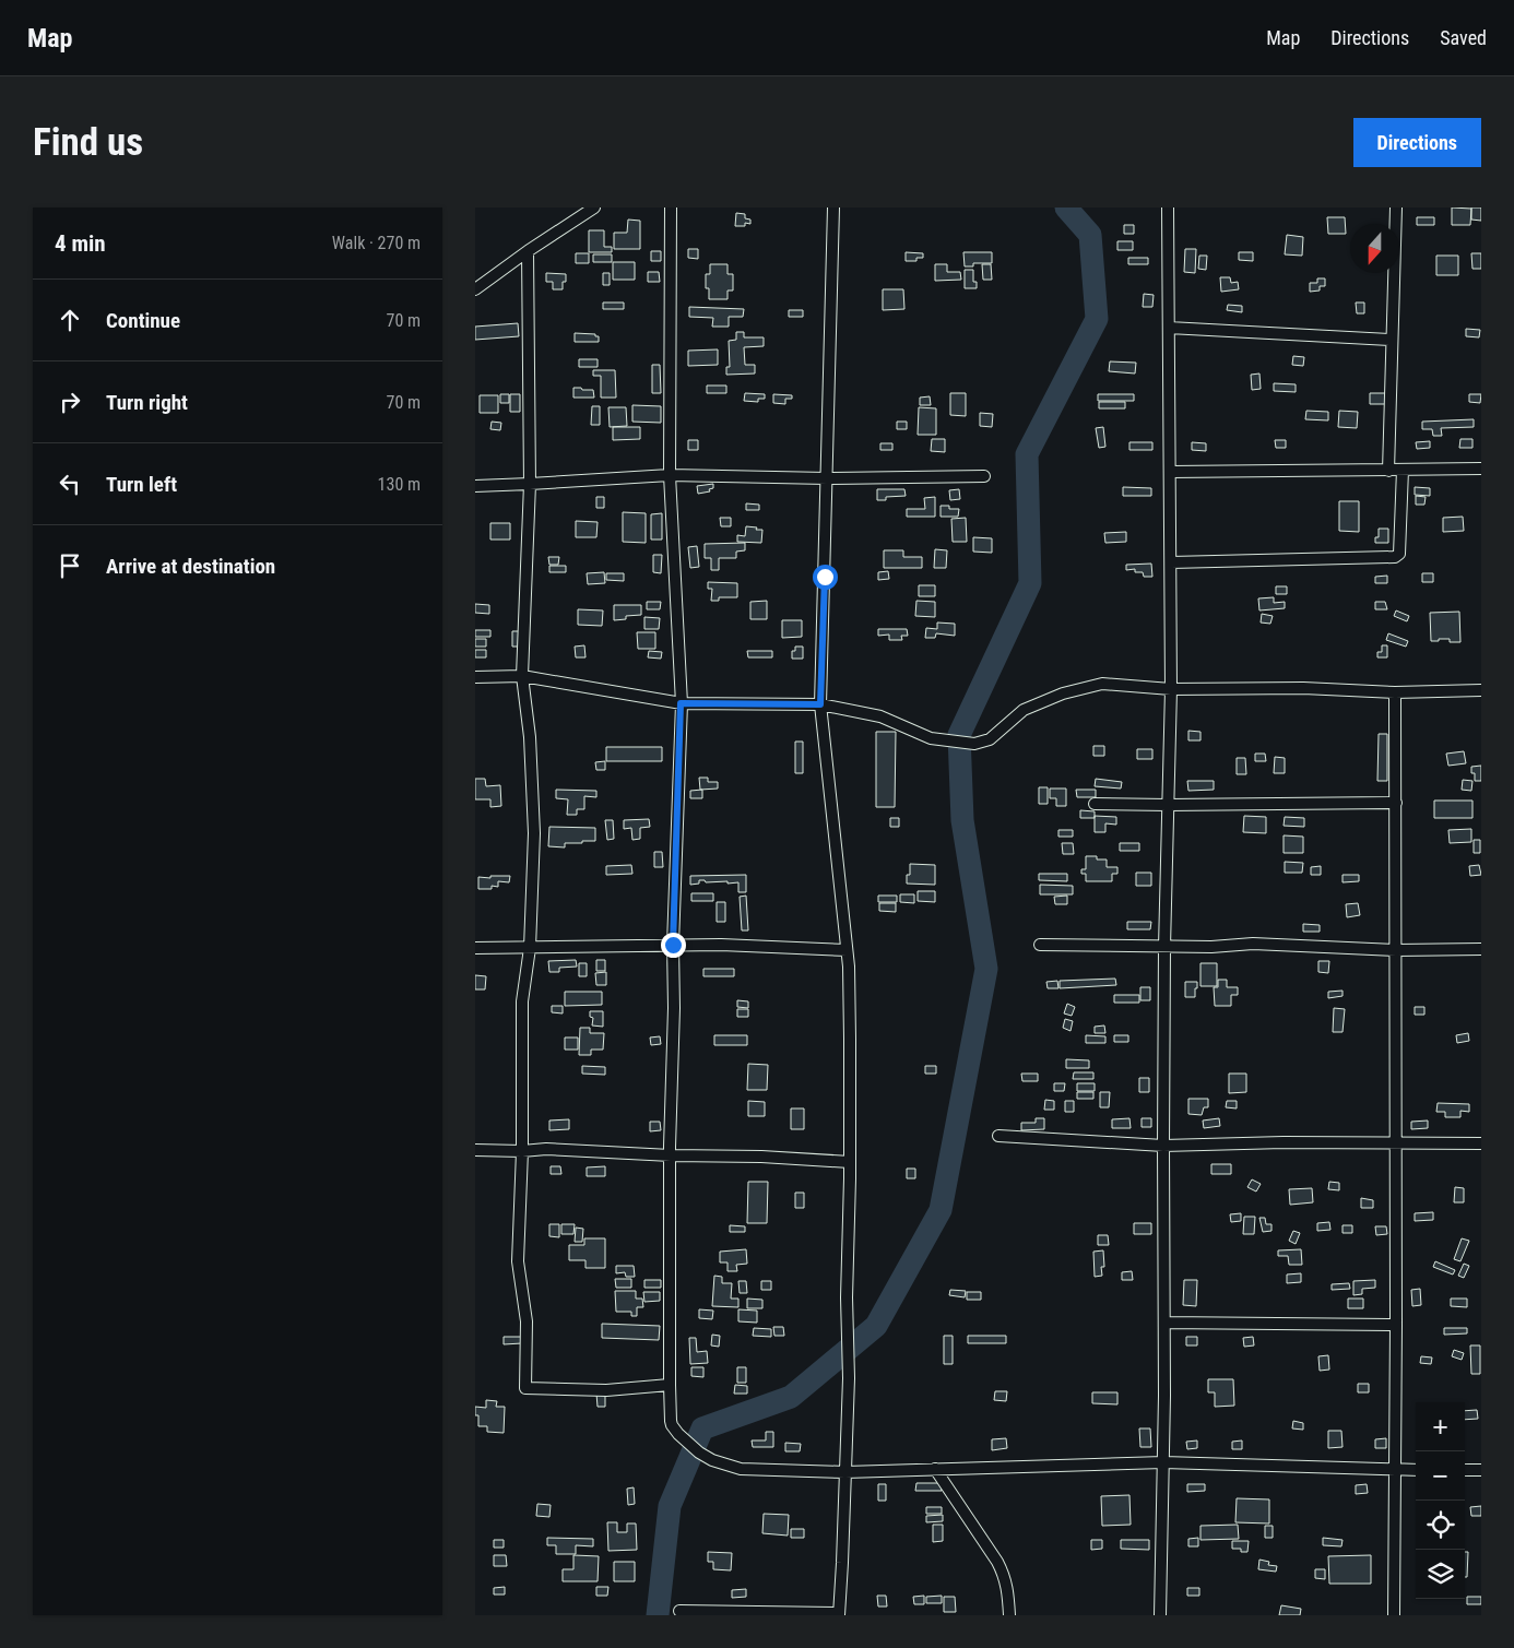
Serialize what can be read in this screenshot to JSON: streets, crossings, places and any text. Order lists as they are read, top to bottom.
{
  "north": "bottom",
  "page": {
    "header": "Map",
    "nav": ["Map", "Directions", "Saved"],
    "buttons": "Directions",
    "title": "Find us",
    "heading": ["4 min", "Walk · 270 m"],
    "list": [
      ["Continue", "70 m"],
      ["Turn right", "70 m"],
      ["Turn left", "130 m"],
      "Arrive at destination"
    ],
    "map_buttons": ["+", "−"]
  }
}
